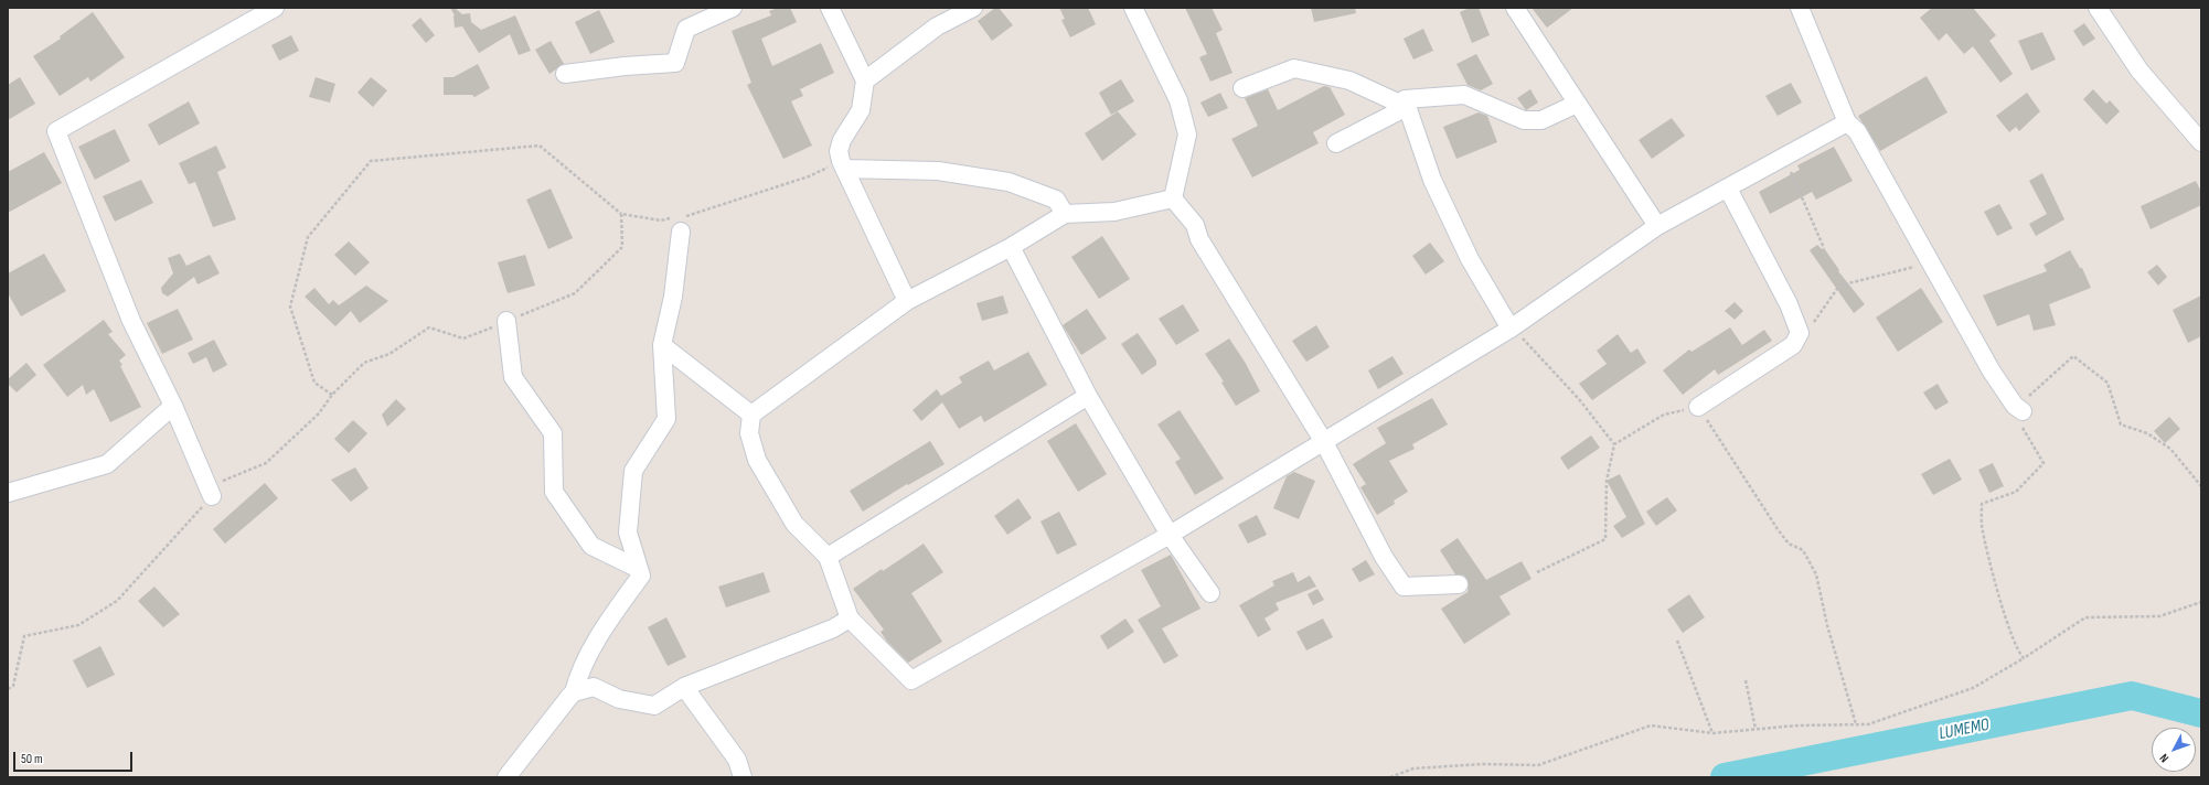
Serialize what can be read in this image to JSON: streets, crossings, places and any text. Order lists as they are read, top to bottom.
{
  "water": ["LUMEMO"],
  "scale_bar": "50 m",
  "north": "bottom left"
}
